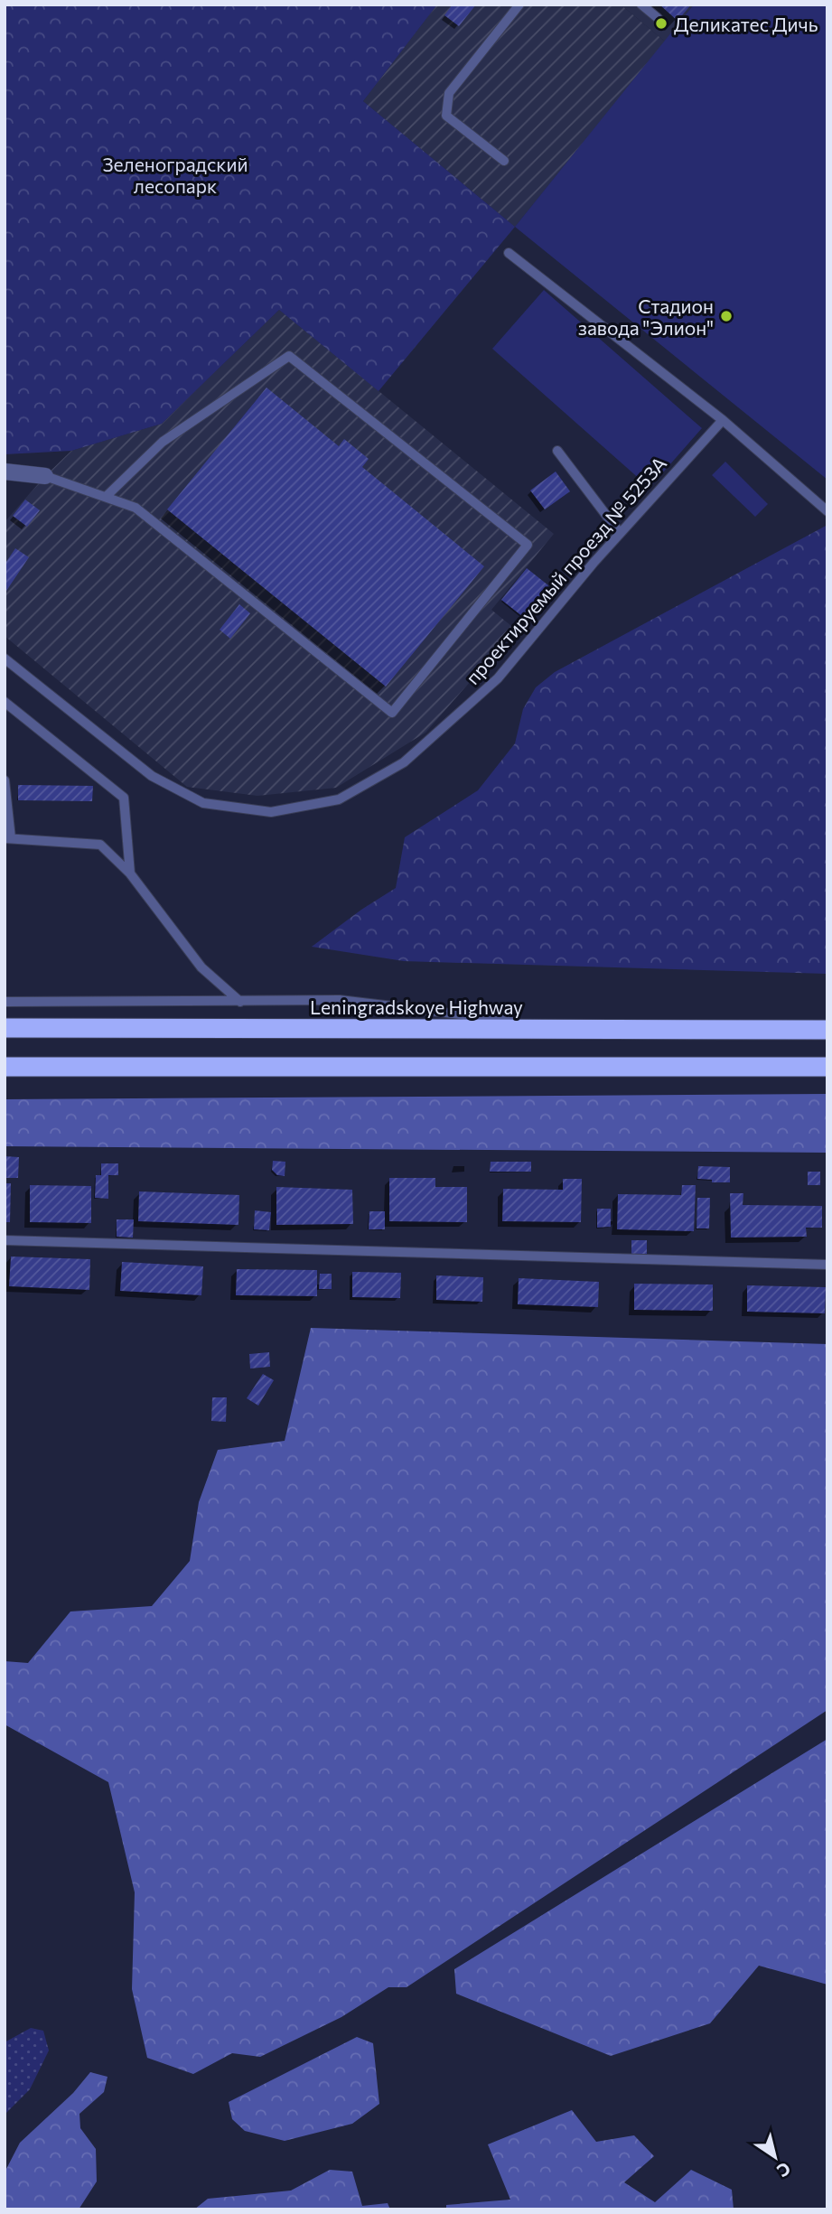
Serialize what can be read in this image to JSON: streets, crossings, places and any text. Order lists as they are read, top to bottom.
{
  "streets": {
    "highway": ["Leningradskoye Highway"],
    "lane": ["проектируемый проезд № 5253А"]
  },
  "parks": ["Зеленоградский лесопарк"],
  "places": ["Деликатес Дичь", "Стадион завода \"Элион\""],
  "north": "bottom right"
}
